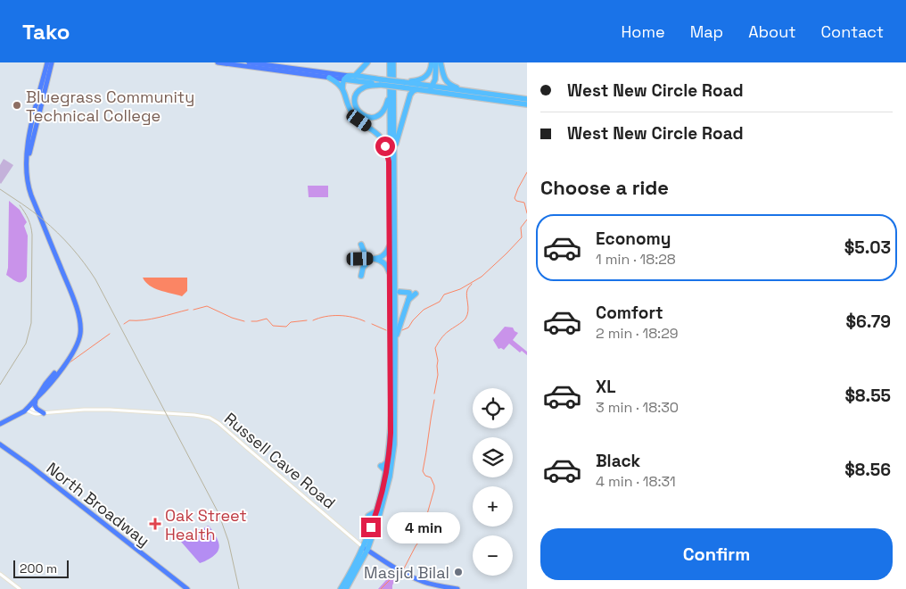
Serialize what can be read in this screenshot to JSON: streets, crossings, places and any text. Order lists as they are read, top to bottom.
{
  "streets": {
    "main road": ["Russell Cave Road", "North Broadway"]
  },
  "places": {
    "other": ["Bluegrass Community Technical College", "Masjid Bilal"],
    "health": ["Oak Street Health"]
  },
  "scale_bar": "200 m",
  "page": {
    "header": "Tako",
    "nav": [
      "Home",
      "Map",
      "About",
      "Contact"
    ],
    "banner": ["West New Circle Road", "West New Circle Road"],
    "heading": "Choose a ride",
    "list": [
      {
        "name": "Economy",
        "note": "1 min · 18:28",
        "value": "$5.03"
      },
      {
        "name": "Comfort",
        "note": "2 min · 18:29",
        "value": "$6.79"
      },
      {
        "name": "XL",
        "note": "3 min · 18:30",
        "value": "$8.55"
      },
      {
        "name": "Black",
        "note": "4 min · 18:31",
        "value": "$8.56"
      }
    ],
    "map_buttons": ["+", "−"],
    "bubble": "4 min",
    "buttons": "Confirm",
    "scale": "200 m"
  }
}
